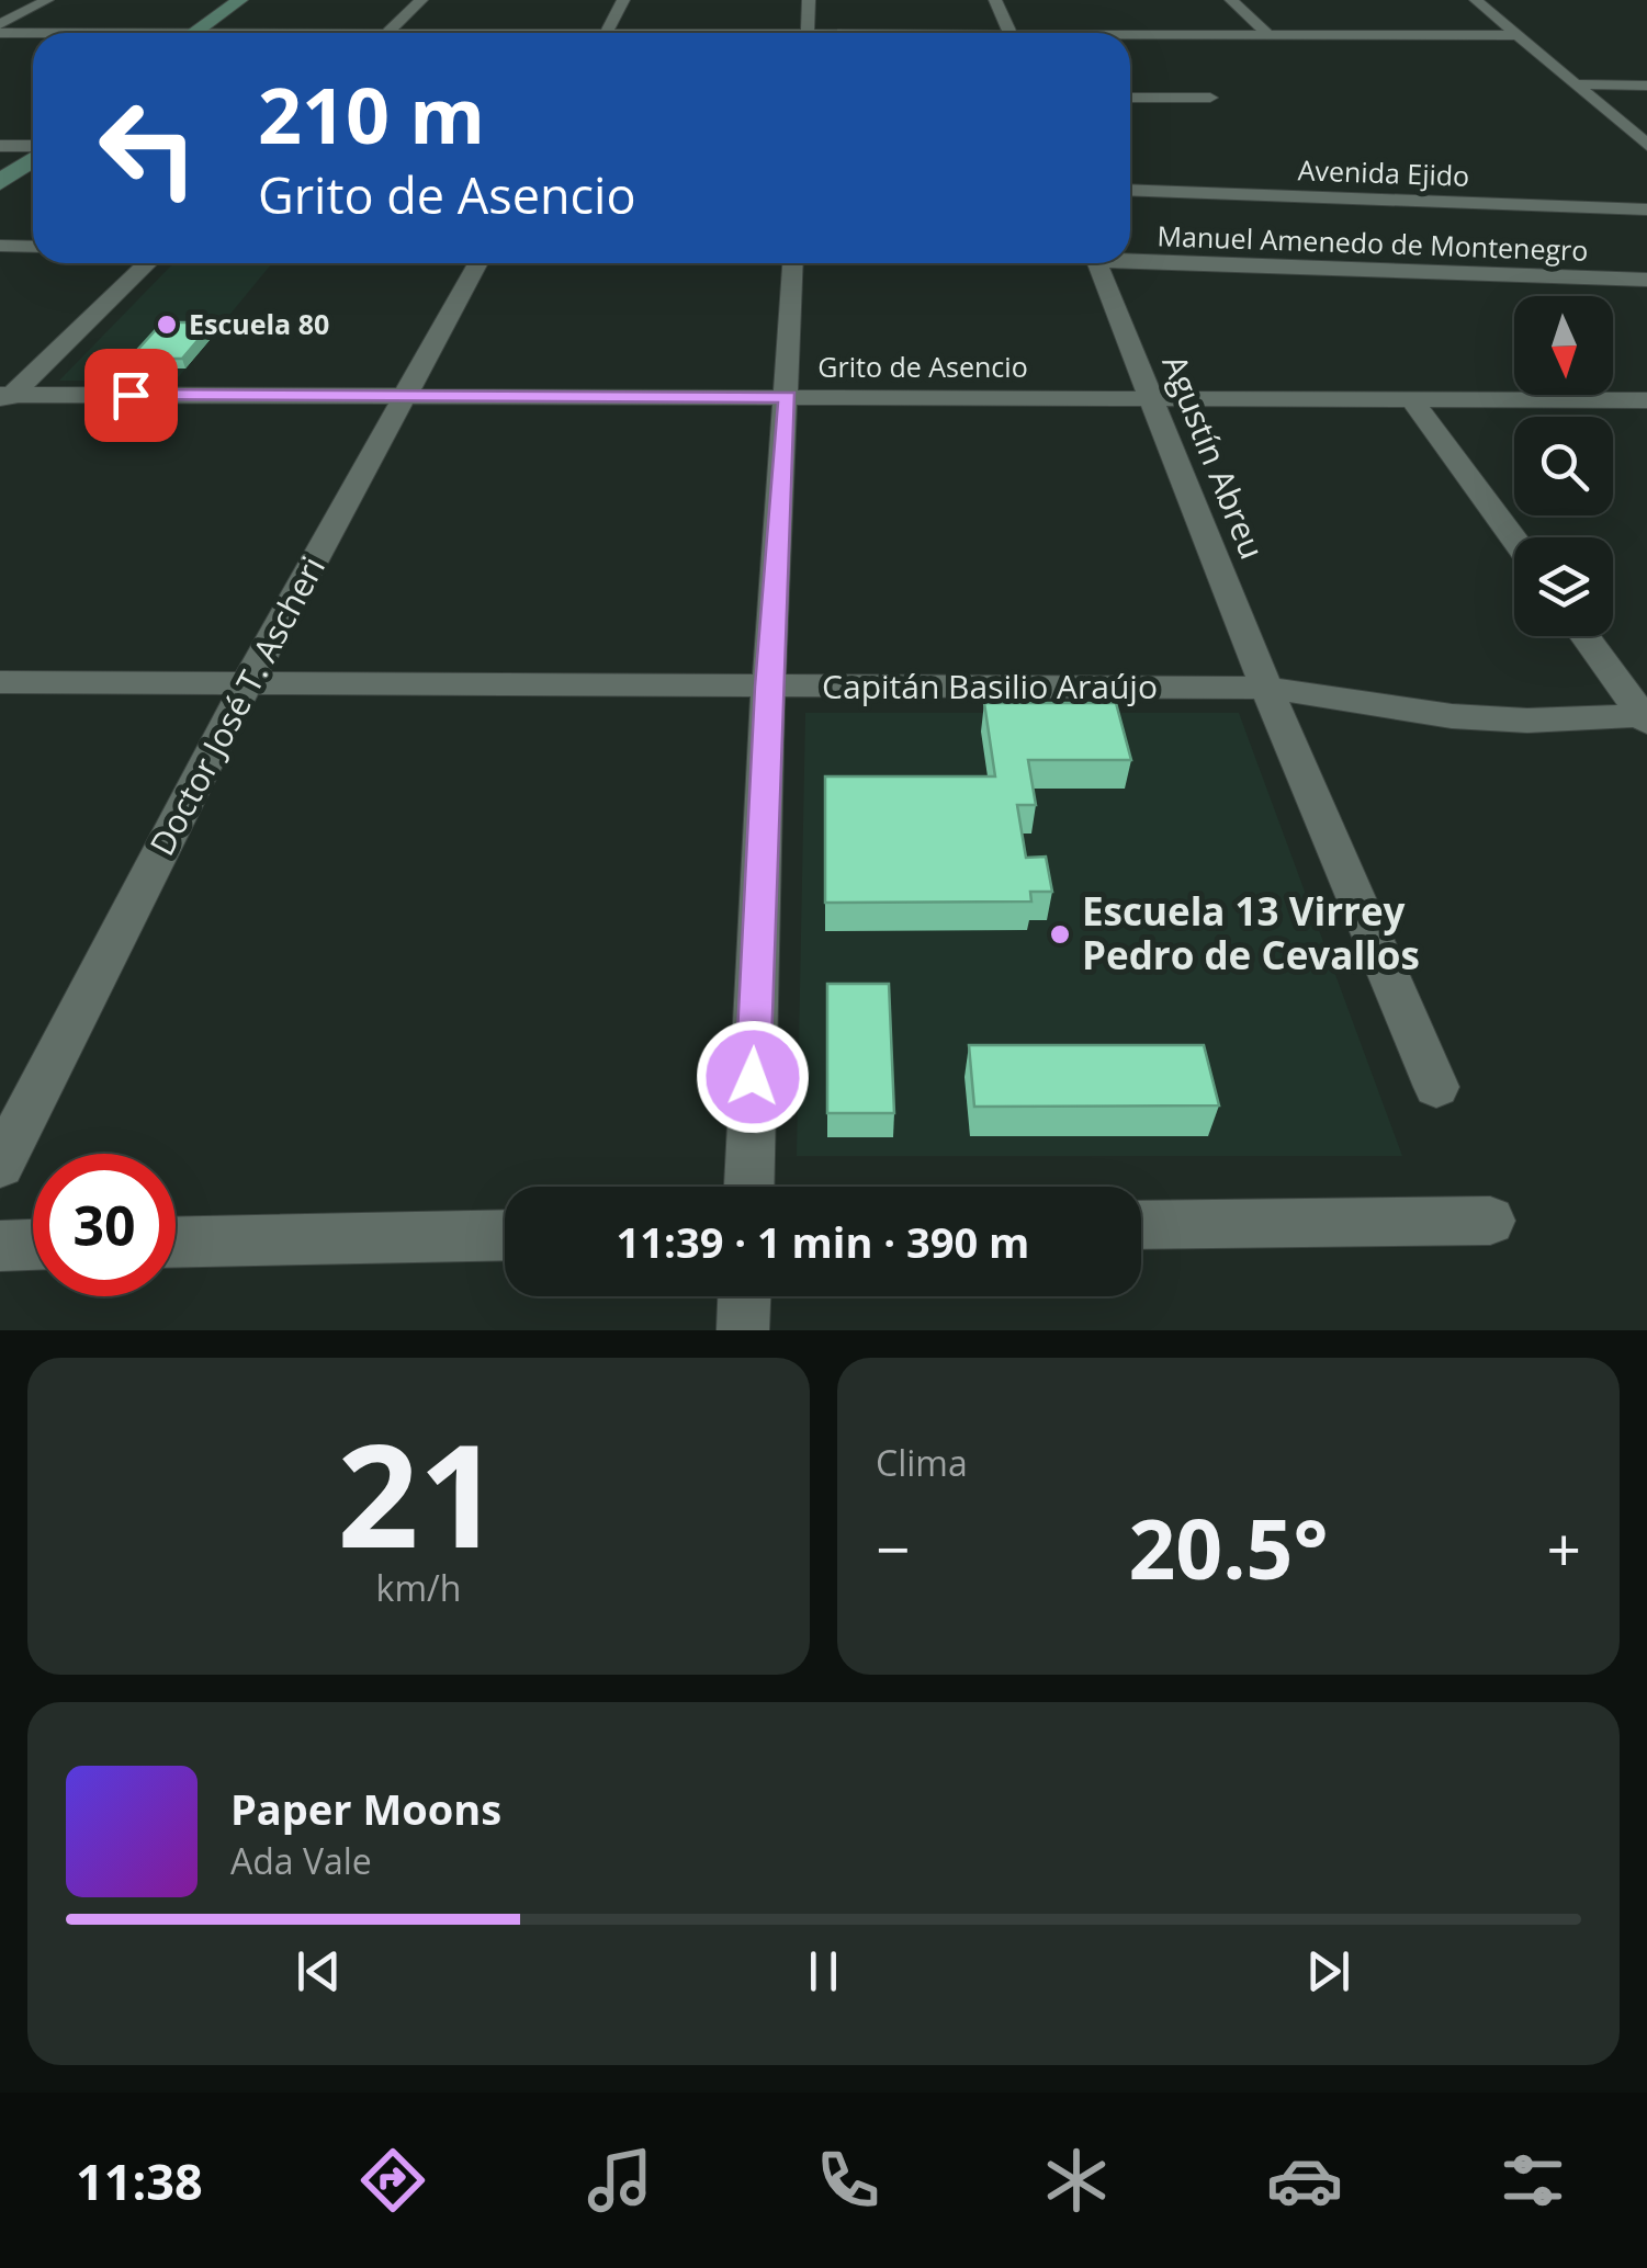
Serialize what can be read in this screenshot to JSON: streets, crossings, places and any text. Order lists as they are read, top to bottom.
{
  "streets": {
    "street": [
      "Avenida Ejido",
      "Manuel Amenedo de Montenegro",
      "Grito de Asencio",
      "Agustín Abreu",
      "Capitán Basilio Araújo",
      "Doctor José T. Ascheri"
    ]
  },
  "crossings": [
    ["Grito de Asencio", "Agustín Abreu"],
    ["Grito de Asencio", "Doctor José T. Ascheri"],
    ["Agustín Abreu", "Capitán Basilio Araújo"],
    ["Capitán Basilio Araújo", "Doctor José T. Ascheri"]
  ],
  "places": ["Escuela 80", "Escuela 13 Virrey Pedro de Cevallos"],
  "north": "bottom",
  "page": {
    "turn": ["210 m", "Grito de Asencio"],
    "limit": "30",
    "trip": "11:39 · 1 min · 390 m",
    "tile": [
      ["21", "km/h"],
      "Clima"
    ],
    "heat": ["−", "20.5°", "+"],
    "song": ["Paper Moons", "Ada Vale"],
    "tabs": "11:38"
  }
}
